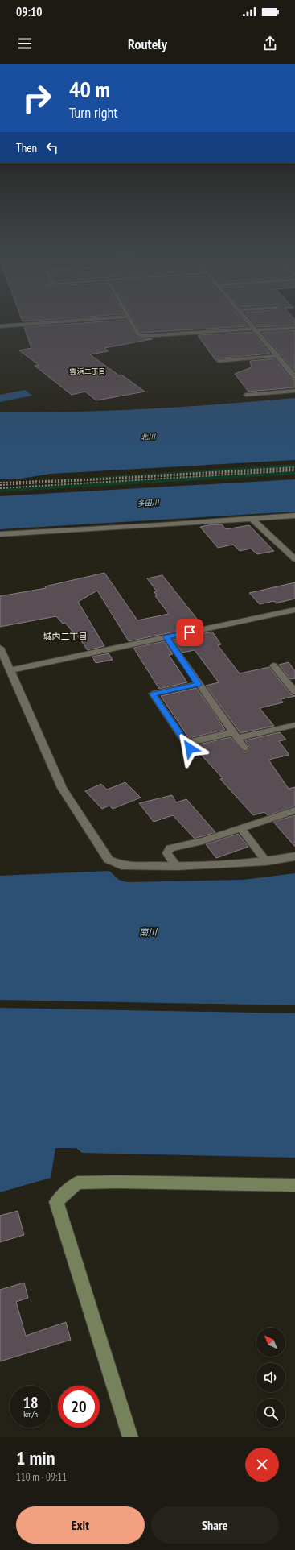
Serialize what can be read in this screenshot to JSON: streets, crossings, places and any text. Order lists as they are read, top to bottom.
{
  "districts": ["雲浜二丁目", "城内二丁目"],
  "water": ["北川", "多田川", "南川"],
  "north": "top left",
  "page": {
    "status": "09:10",
    "header": "Routely",
    "turn": ["40 m", "Turn right"],
    "then": "Then",
    "speed": "18 km/h",
    "limit": "20",
    "heading": ["1 min", "110 m · 09:11"],
    "buttons": ["Exit", "Share"]
  }
}
